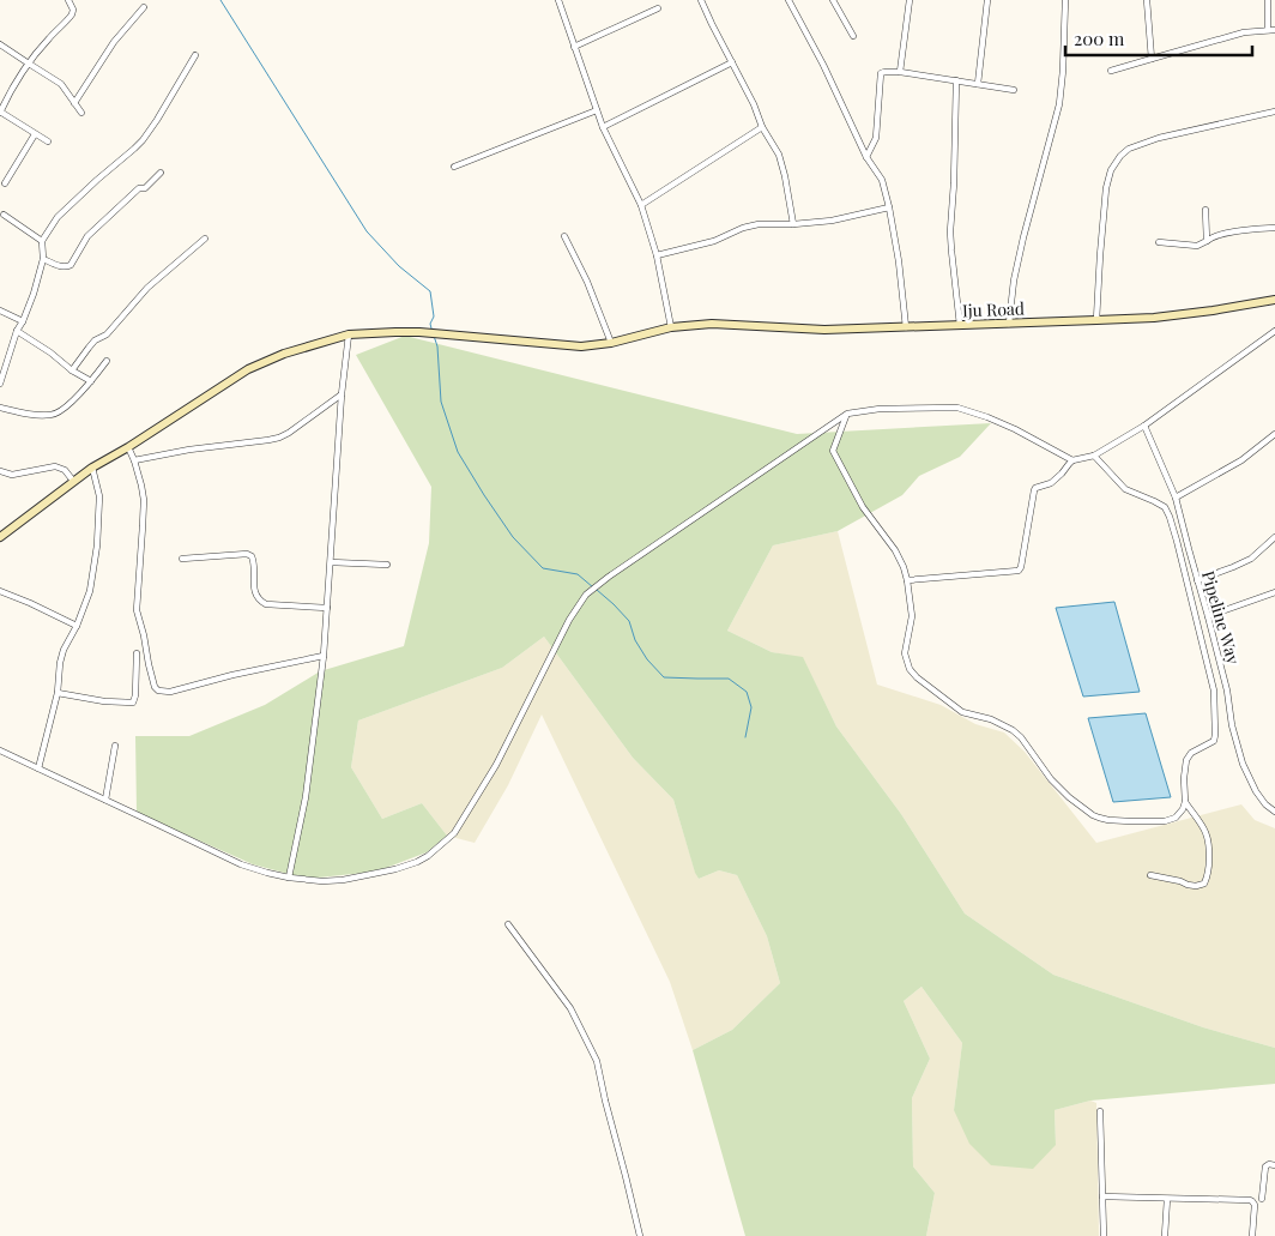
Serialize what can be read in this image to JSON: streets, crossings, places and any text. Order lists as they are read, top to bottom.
{
  "streets": {
    "main road": ["Iju Road"],
    "street": ["Pipeline Way"]
  },
  "scale_bar": "200 m"
}
